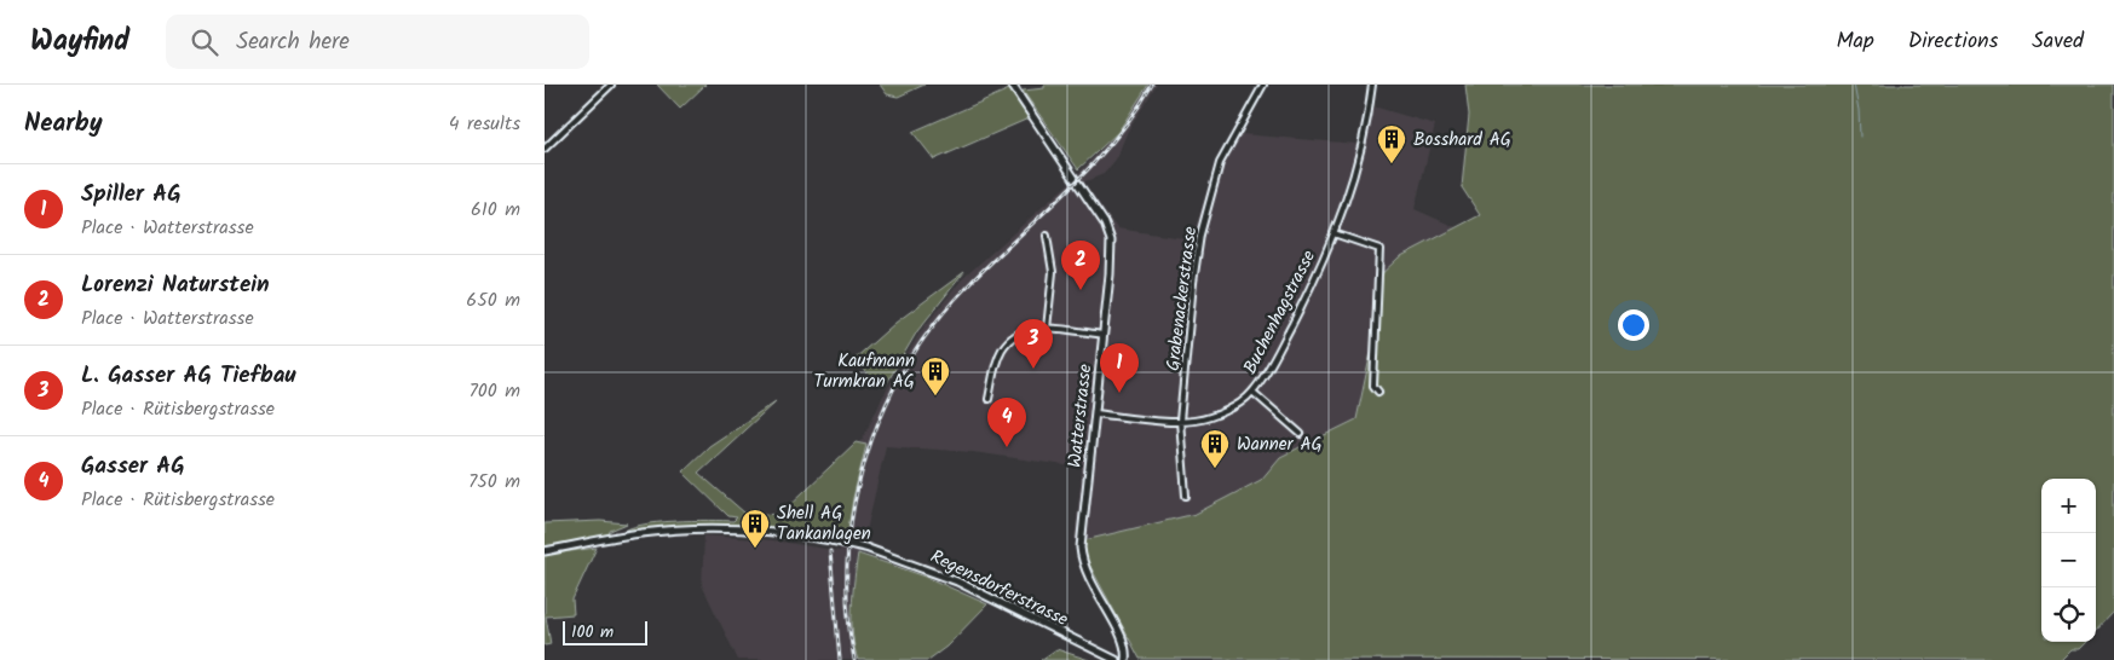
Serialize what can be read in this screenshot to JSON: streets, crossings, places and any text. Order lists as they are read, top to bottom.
{
  "streets": {
    "street": [
      "Grabenackerstrasse",
      "Buchenhagstrasse",
      "Watterstrasse",
      "Regensdorferstrasse"
    ]
  },
  "crossings": [
    ["Grabenackerstrasse", "Buchenhagstrasse"],
    ["Buchenhagstrasse", "Watterstrasse"]
  ],
  "places": {
    "building": [
      "Bosshard AG",
      "Kaufmann Turmkran AG",
      "Wanner AG",
      "Shell AG Tankanlagen"
    ]
  },
  "scale_bar": "100 m",
  "page": {
    "header": "Wayfind",
    "search": "Search here",
    "nav": ["Map", "Directions", "Saved"],
    "heading": ["Nearby", "4 results"],
    "list": [
      {
        "mark": "1",
        "name": "Spiller AG",
        "note": "Place · Watterstrasse",
        "value": "610 m"
      },
      {
        "mark": "2",
        "name": "Lorenzi Naturstein",
        "note": "Place · Watterstrasse",
        "value": "650 m"
      },
      {
        "mark": "3",
        "name": "L. Gasser AG Tiefbau",
        "note": "Place · Rütisbergstrasse",
        "value": "700 m"
      },
      {
        "mark": "4",
        "name": "Gasser AG",
        "note": "Place · Rütisbergstrasse",
        "value": "750 m"
      }
    ],
    "pins": [
      "2",
      "3",
      "1",
      "4"
    ],
    "map_buttons": ["+", "−"],
    "scale": "100 m"
  }
}
